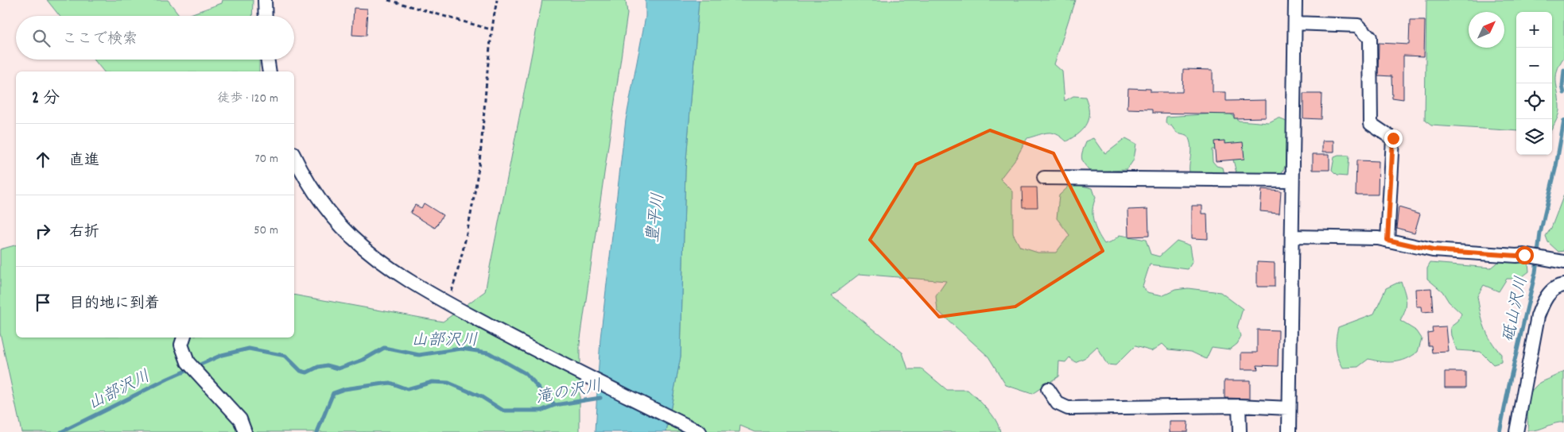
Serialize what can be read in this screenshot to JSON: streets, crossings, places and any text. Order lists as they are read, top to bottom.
{
  "water": [
    "豊平川",
    "砥山沢川",
    "山部沢川",
    "滝の沢川"
  ],
  "north": "top right",
  "page": {
    "map_buttons": ["+", "−"],
    "search": "ここで検索",
    "heading": ["2 分", "徒歩 · 120 m"],
    "list": [
      ["直進", "70 m"],
      ["右折", "50 m"],
      "目的地に到着"
    ]
  }
}
